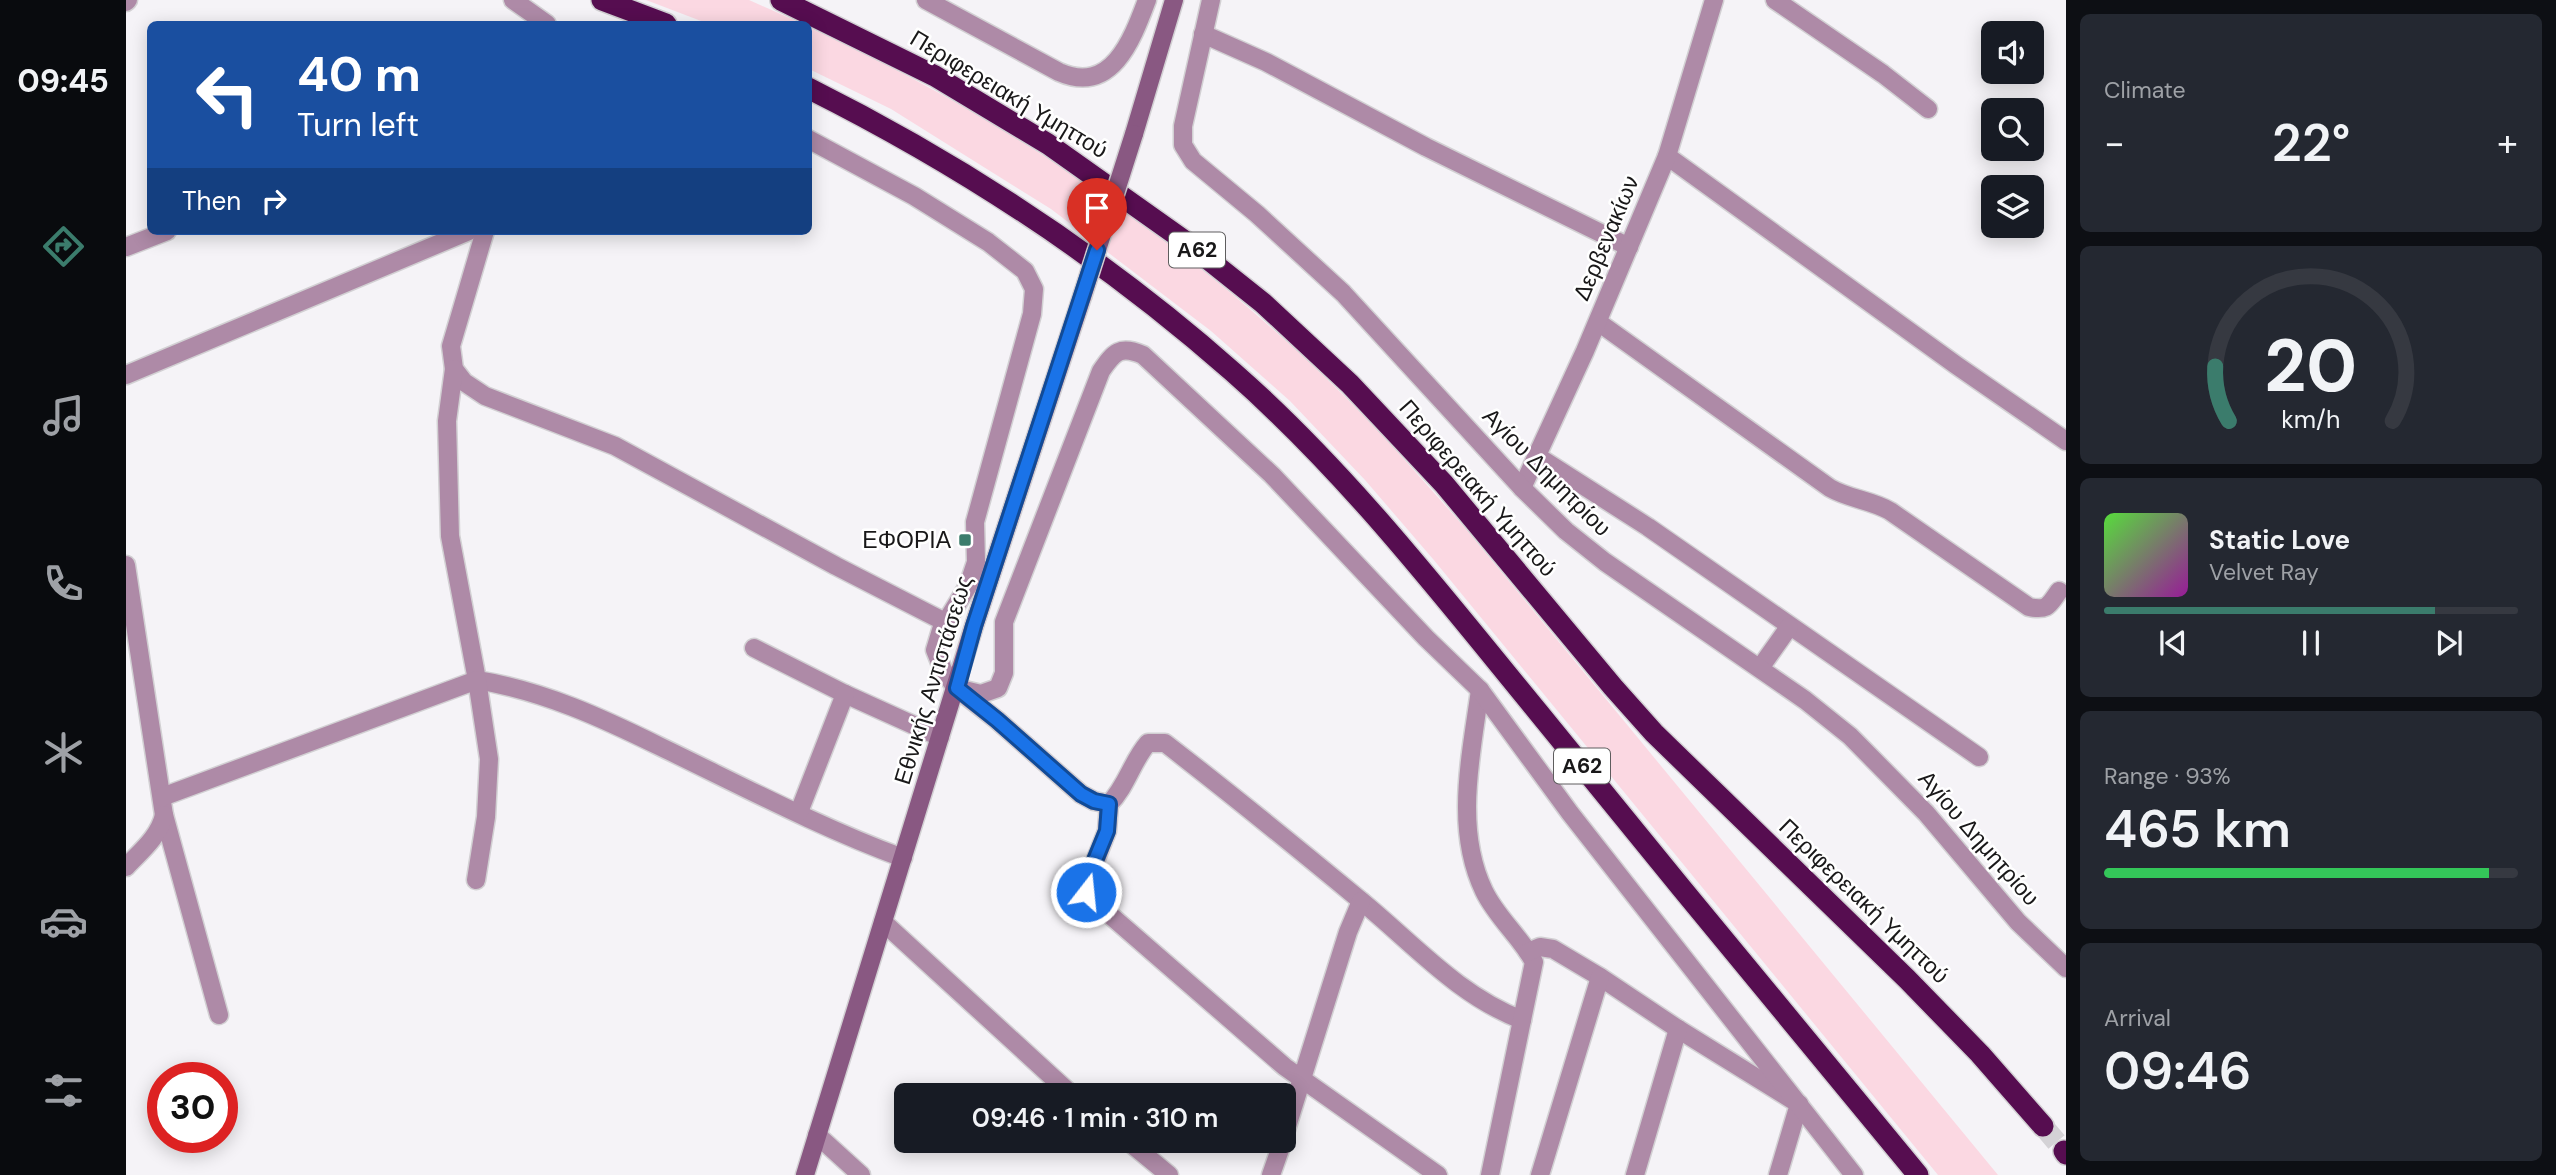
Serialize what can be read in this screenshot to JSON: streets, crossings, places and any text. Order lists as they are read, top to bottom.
{
  "streets": {
    "highway": ["Περιφερειακή Υμηττού", "Α62"],
    "main road": ["Εθνικής Αντιστάσεως"],
    "street": ["Δερβενακίων", "Αγίου Δημητρίου"]
  },
  "crossings": [
    ["Δερβενακίων", "Αγίου Δημητρίου"]
  ],
  "places": {
    "transit": ["ΕΦΟΡΙΑ"]
  },
  "page": {
    "tabs": "09:45",
    "tile": [
      "Climate",
      ["Range · 93%", "465 km"],
      ["Arrival", "09:46"]
    ],
    "turn": ["40 m", "Turn left"],
    "heat": ["−", "22°", "+"],
    "then": "Then",
    "song": ["Static Love", "Velvet Ray"],
    "limit": "30",
    "trip": "09:46 · 1 min · 310 m",
    "gauge": ["20", "km/h"]
  }
}
